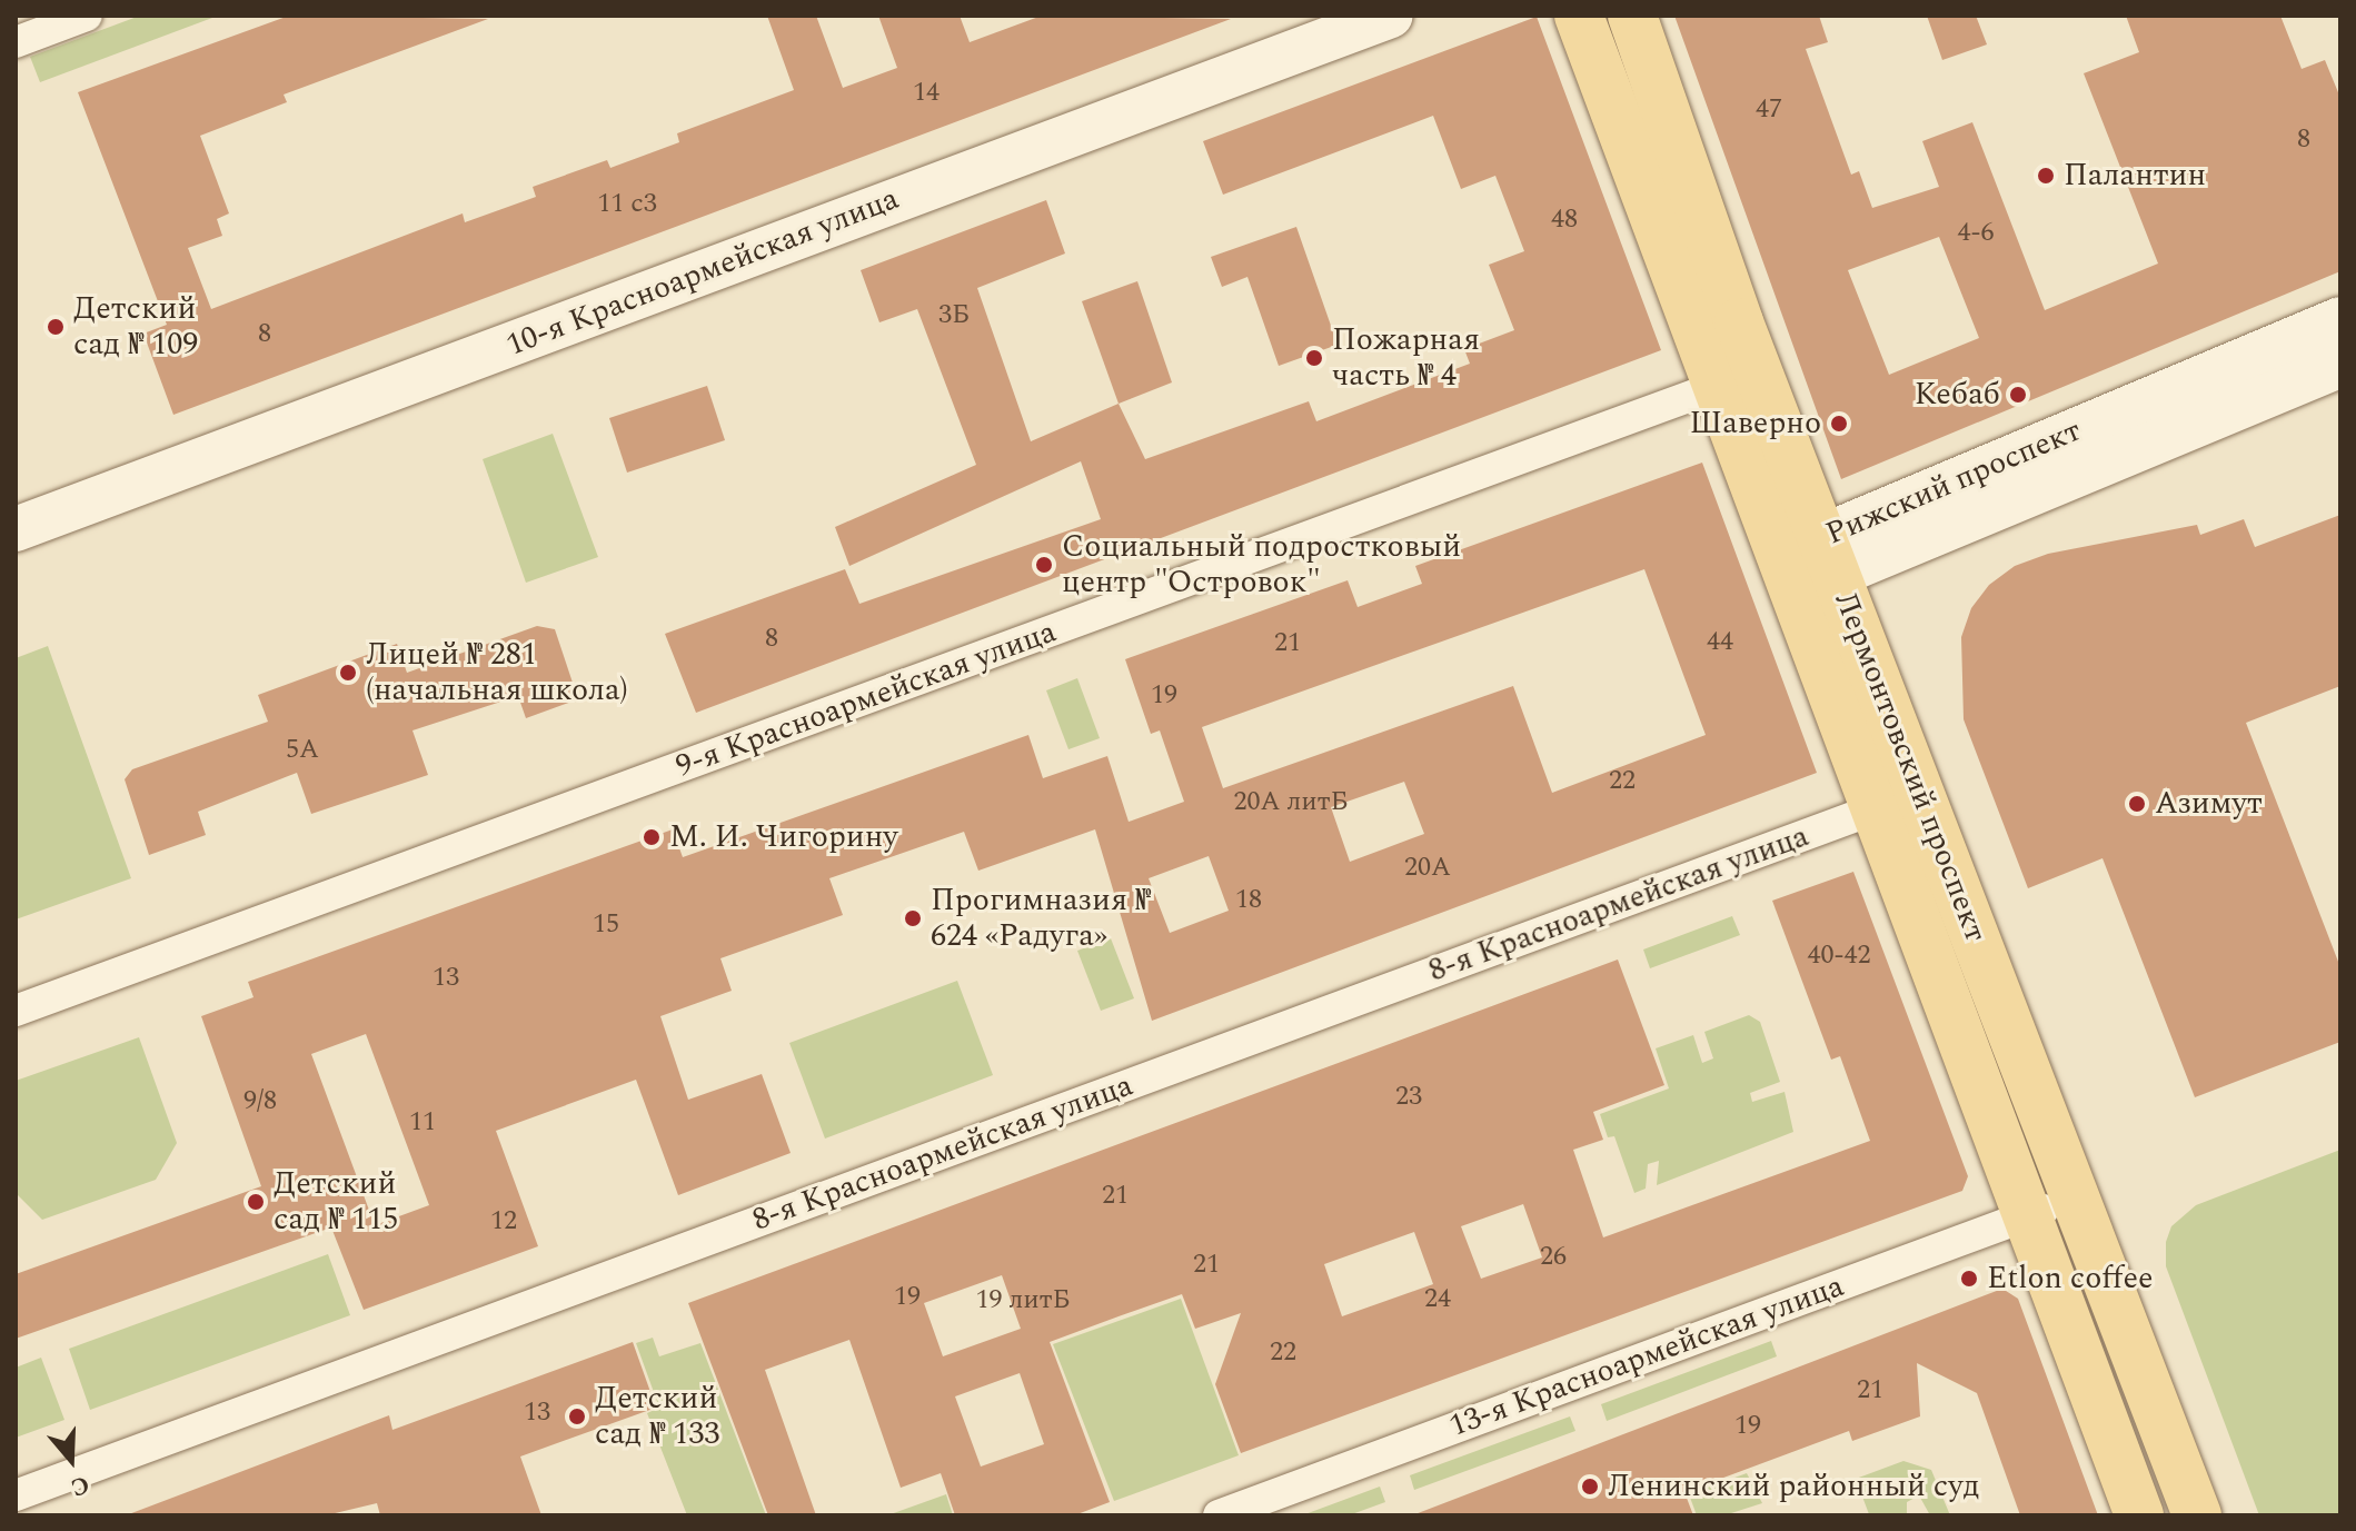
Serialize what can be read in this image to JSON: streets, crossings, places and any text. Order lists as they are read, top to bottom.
{
  "streets": {
    "main road": ["Лермонтовский проспект"],
    "street": [
      "10-я Красноармейская улица",
      "Рижский проспект",
      "9-я Красноармейская улица",
      "8-я Красноармейская улица",
      "13-я Красноармейская улица"
    ]
  },
  "crossings": [
    ["Рижский проспект", "Лермонтовский проспект"],
    ["9-я Красноармейская улица", "Лермонтовский проспект"],
    ["Лермонтовский проспект", "8-я Красноармейская улица"],
    ["Лермонтовский проспект", "13-я Красноармейская улица"]
  ],
  "places": [
    "Палантин",
    "Детский сад № 109",
    "Пожарная часть № 4",
    "Кебаб",
    "Шаверно",
    "Социальный подростковый центр \"Островок\"",
    "Лицей № 281 (начальная школа)",
    "Азимут",
    "М. И. Чигорину",
    "Прогимназия № 624 «Радуга»",
    "Детский сад № 115",
    "Etlon coffee",
    "Детский сад № 133",
    "Ленинский районный суд"
  ],
  "house_numbers": [
    "14",
    "47",
    "8",
    "11 с3",
    "48",
    "4-6",
    "3Б",
    "8",
    "8",
    "44",
    "21",
    "19",
    "5А",
    "22",
    "20А литБ",
    "20А",
    "18",
    "15",
    "40-42",
    "13",
    "23",
    "9/8",
    "11",
    "21",
    "12",
    "26",
    "21",
    "19",
    "24",
    "19 литБ",
    "22",
    "21",
    "13",
    "19"
  ],
  "north": "bottom"
}
